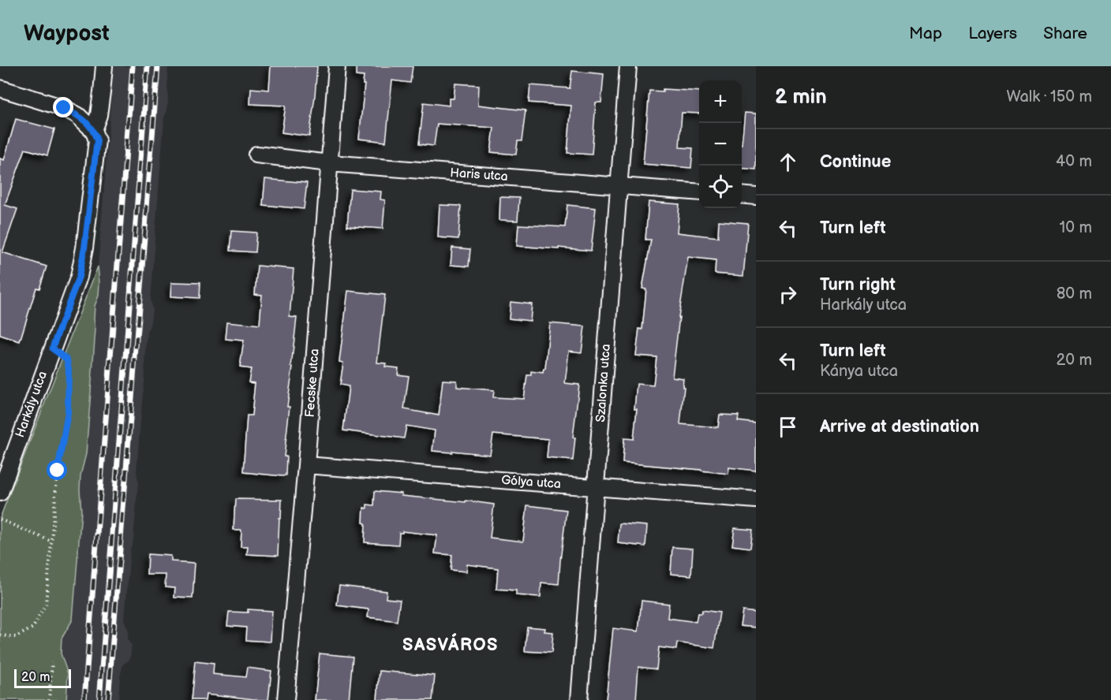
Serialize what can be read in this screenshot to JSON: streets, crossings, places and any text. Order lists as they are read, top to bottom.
{
  "streets": {
    "street": [
      "Haris utca",
      "Fecske utca",
      "Szalonka utca",
      "Harkály utca",
      "Gólya utca"
    ]
  },
  "crossings": [
    ["Haris utca", "Fecske utca"],
    ["Haris utca", "Szalonka utca"],
    ["Fecske utca", "Gólya utca"],
    ["Szalonka utca", "Gólya utca"]
  ],
  "districts": ["SASVÁROS"],
  "scale_bar": "20 m",
  "page": {
    "header": "Waypost",
    "nav": ["Map", "Layers", "Share"],
    "heading": ["2 min", "Walk · 150 m"],
    "map_buttons": ["+", "−"],
    "list": [
      ["Continue", "40 m"],
      ["Turn left", "10 m"],
      ["Turn right", "Harkály utca", "80 m"],
      ["Turn left", "Kánya utca", "20 m"],
      "Arrive at destination"
    ],
    "scale": "20 m"
  }
}
